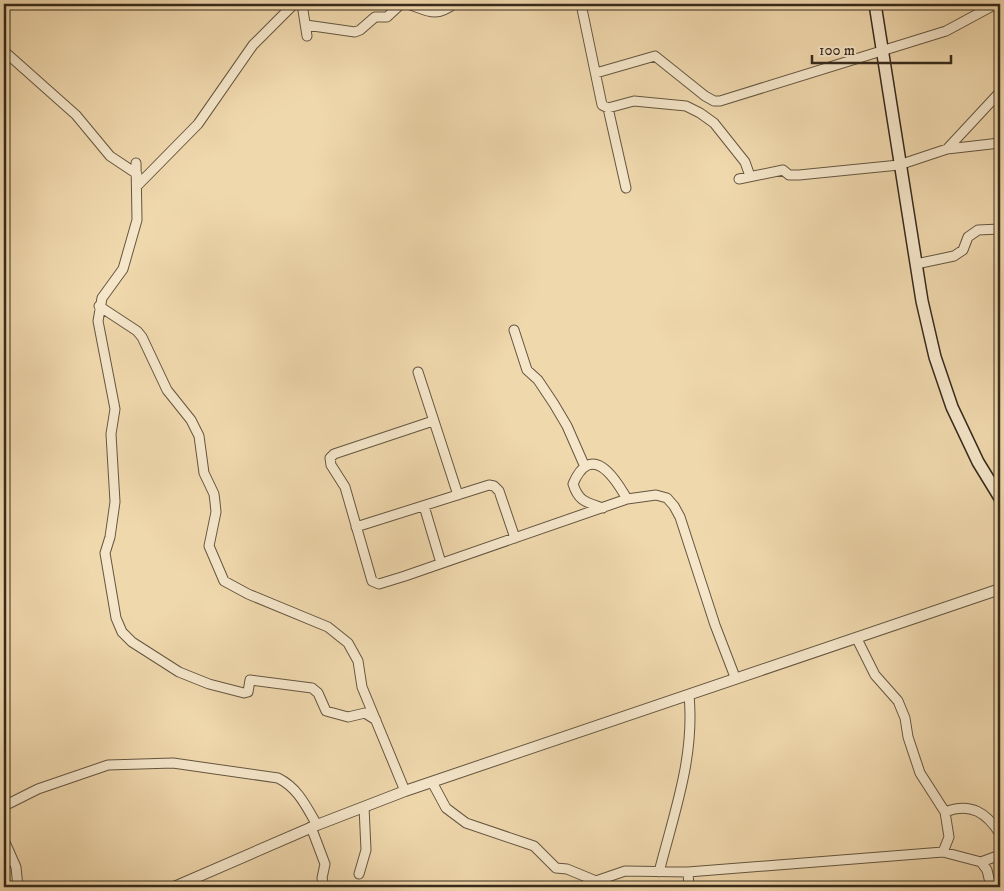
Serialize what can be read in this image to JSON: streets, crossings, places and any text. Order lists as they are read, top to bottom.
{
  "scale_bar": "100 m"
}
